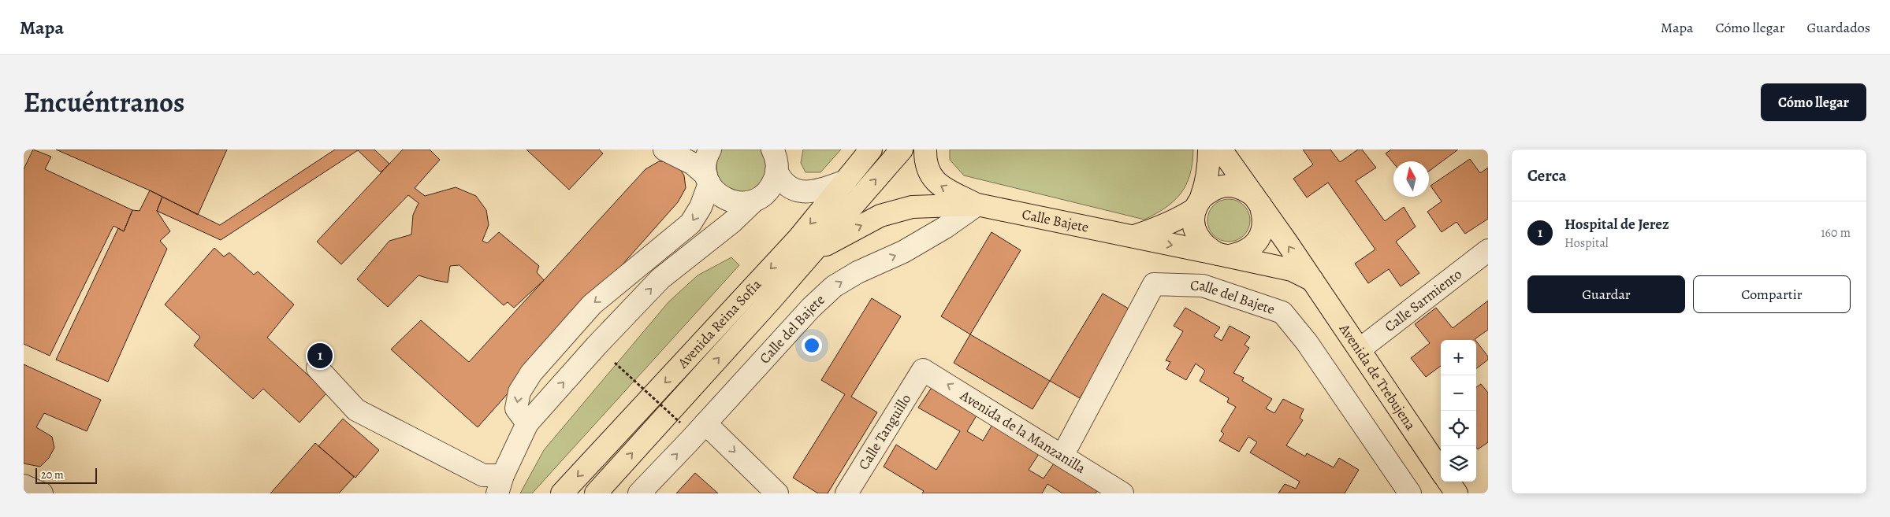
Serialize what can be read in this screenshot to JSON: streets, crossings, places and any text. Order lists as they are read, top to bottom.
{
  "streets": {
    "main road": ["Calle Bajete", "Avenida Reina Sofía", "Avenida de Trebujena"],
    "street": [
      "Calle del Bajete",
      "Calle Sarmiento",
      "Calle Tanguillo",
      "Avenida de la Manzanilla"
    ]
  },
  "crossings": [
    ["Calle Bajete", "Calle del Bajete"],
    ["Calle Bajete", "Avenida de Trebujena"],
    ["Calle del Bajete", "Avenida de la Manzanilla"],
    ["Calle Sarmiento", "Avenida de Trebujena"],
    ["Calle Tanguillo", "Avenida de la Manzanilla"]
  ],
  "one_way": ["Calle Bajete", "Avenida de la Manzanilla"],
  "scale_bar": "20 m",
  "north": "top",
  "page": {
    "header": "Mapa",
    "nav": ["Mapa", "Cómo llegar", "Guardados"],
    "title": "Encuéntranos",
    "buttons": [
      "Cómo llegar",
      ["Guardar", "Compartir"]
    ],
    "heading": "Cerca",
    "list": [
      {
        "mark": "1",
        "name": "Hospital de Jerez",
        "note": "Hospital",
        "value": "160 m"
      }
    ],
    "map_buttons": ["+", "−"],
    "pins": "1",
    "scale": "20 m"
  }
}
